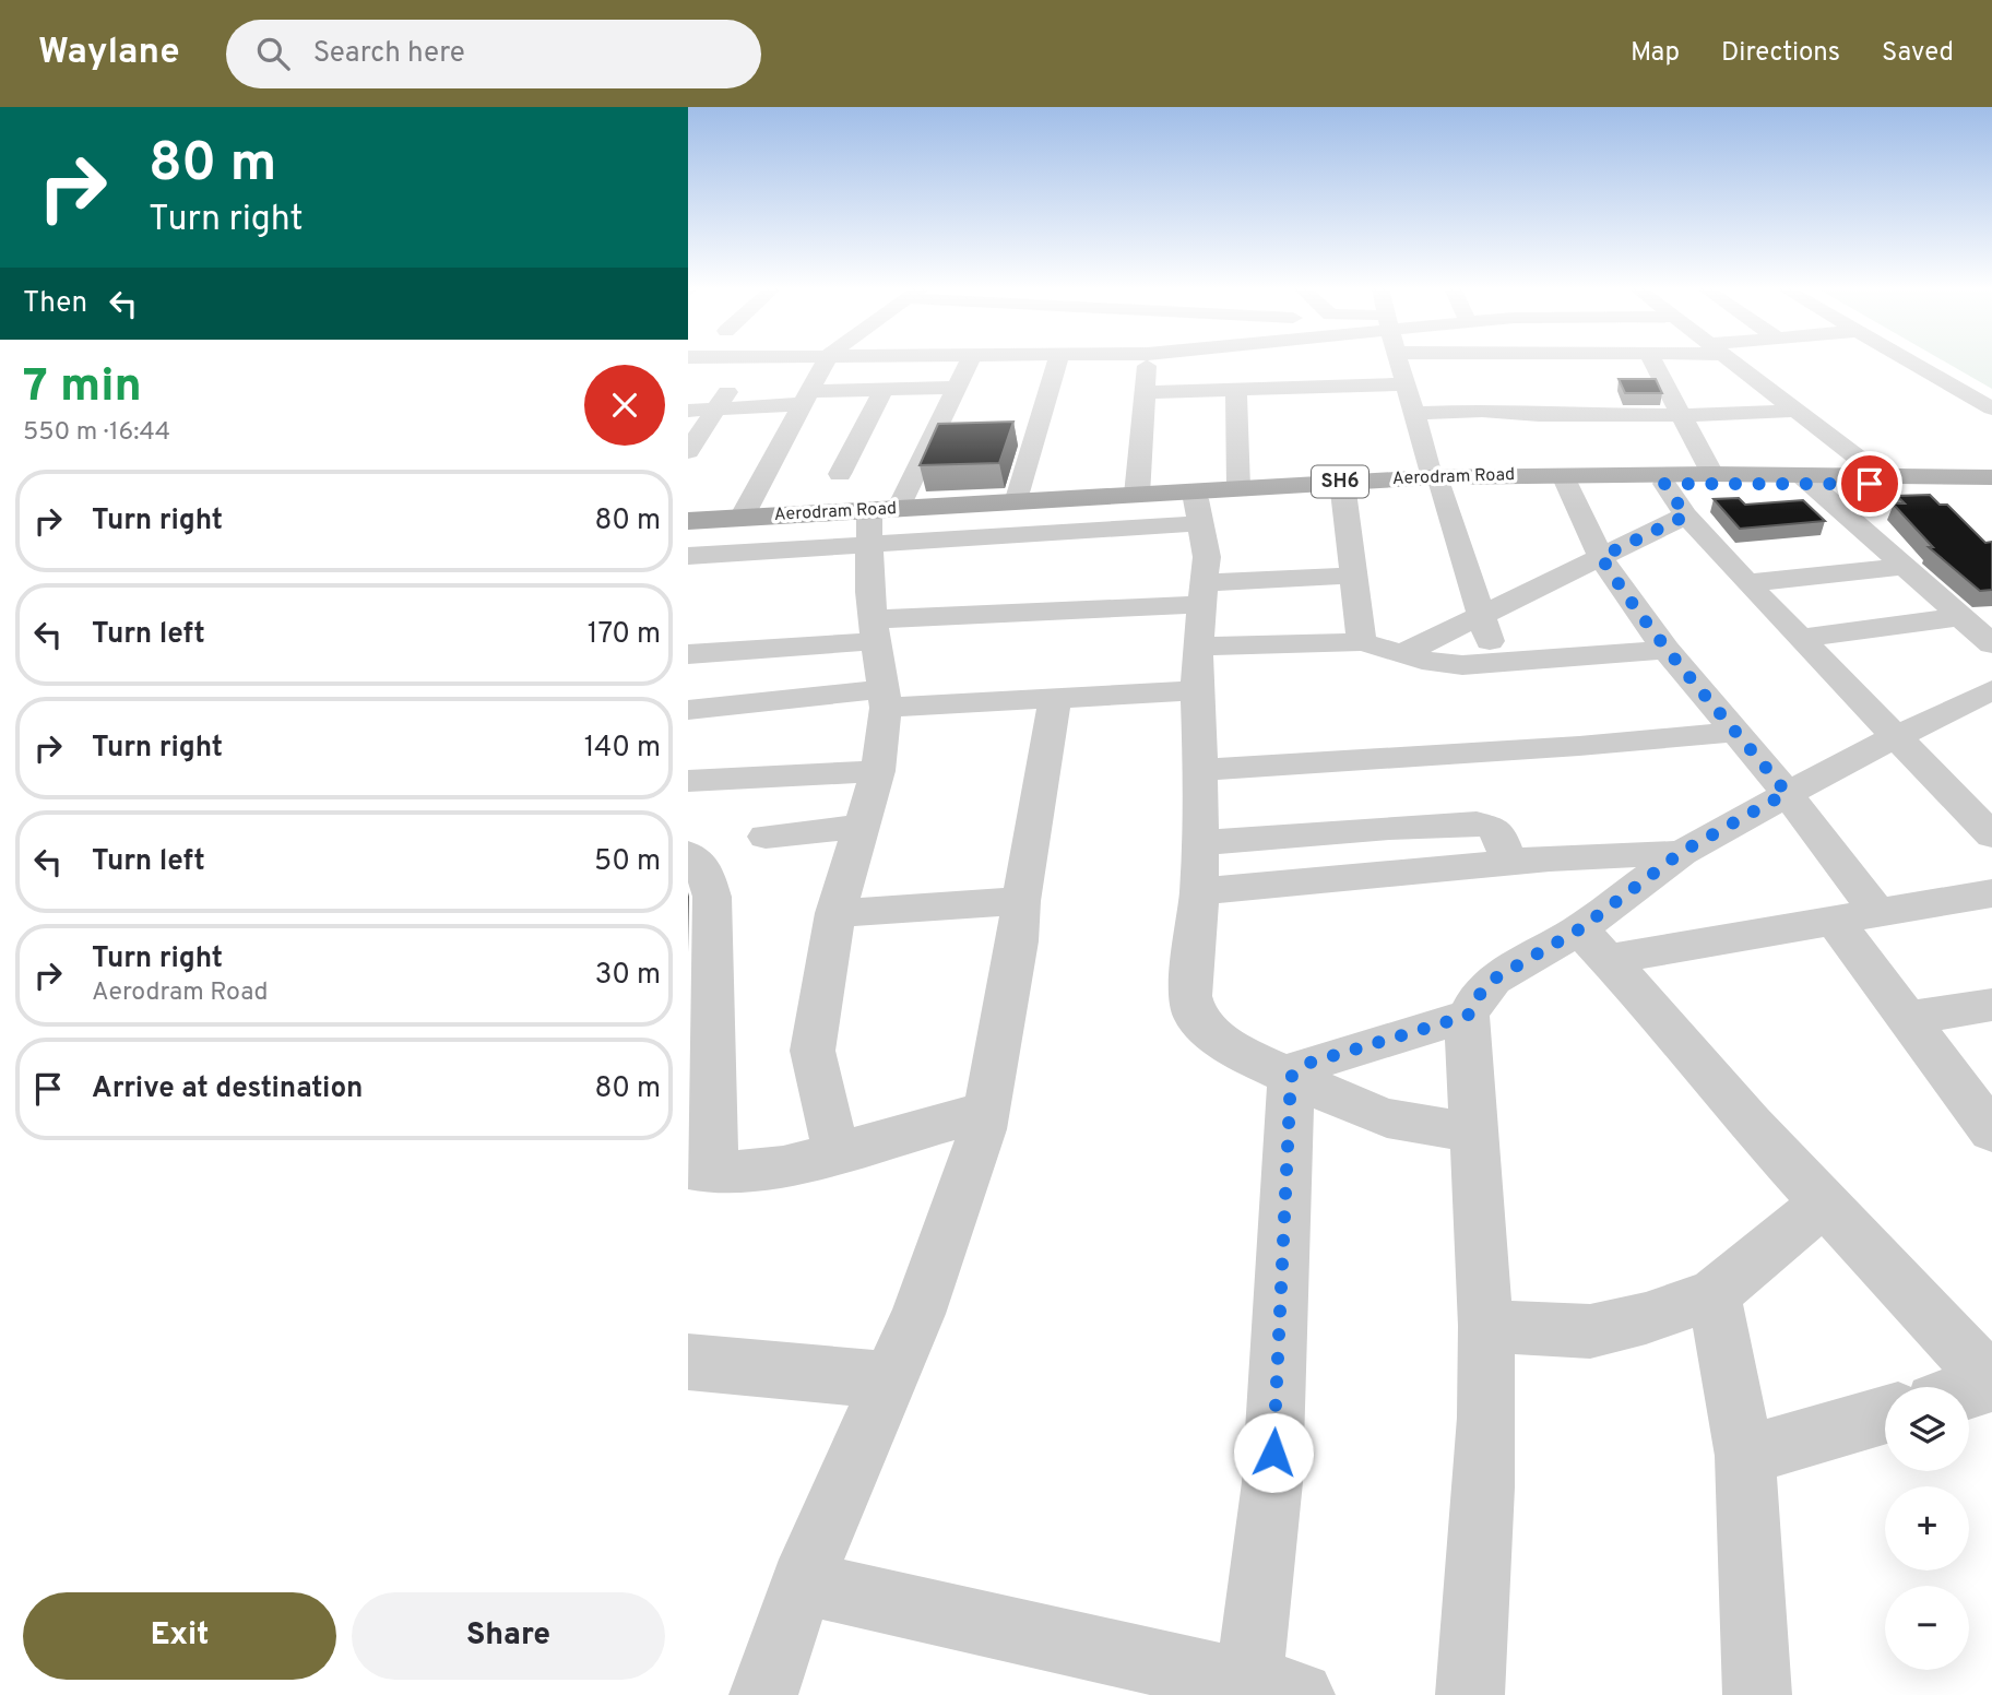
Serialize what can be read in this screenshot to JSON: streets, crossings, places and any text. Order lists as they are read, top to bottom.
{
  "streets": {
    "main road": ["Aerodram Road", "SH6"]
  },
  "page": {
    "header": "Waylane",
    "search": "Search here",
    "nav": ["Map", "Directions", "Saved"],
    "turn": ["80 m", "Turn right"],
    "then": "Then",
    "heading": ["7 min", "550 m · 16:44"],
    "list": [
      {
        "name": "Turn right",
        "value": "80 m"
      },
      {
        "name": "Turn left",
        "value": "170 m"
      },
      {
        "name": "Turn right",
        "value": "140 m"
      },
      {
        "name": "Turn left",
        "value": "50 m"
      },
      {
        "name": "Turn right",
        "note": "Aerodram Road",
        "value": "30 m"
      },
      {
        "name": "Arrive at destination",
        "value": "80 m"
      }
    ],
    "map_buttons": ["+", "−"],
    "buttons": ["Exit", "Share"]
  }
}
